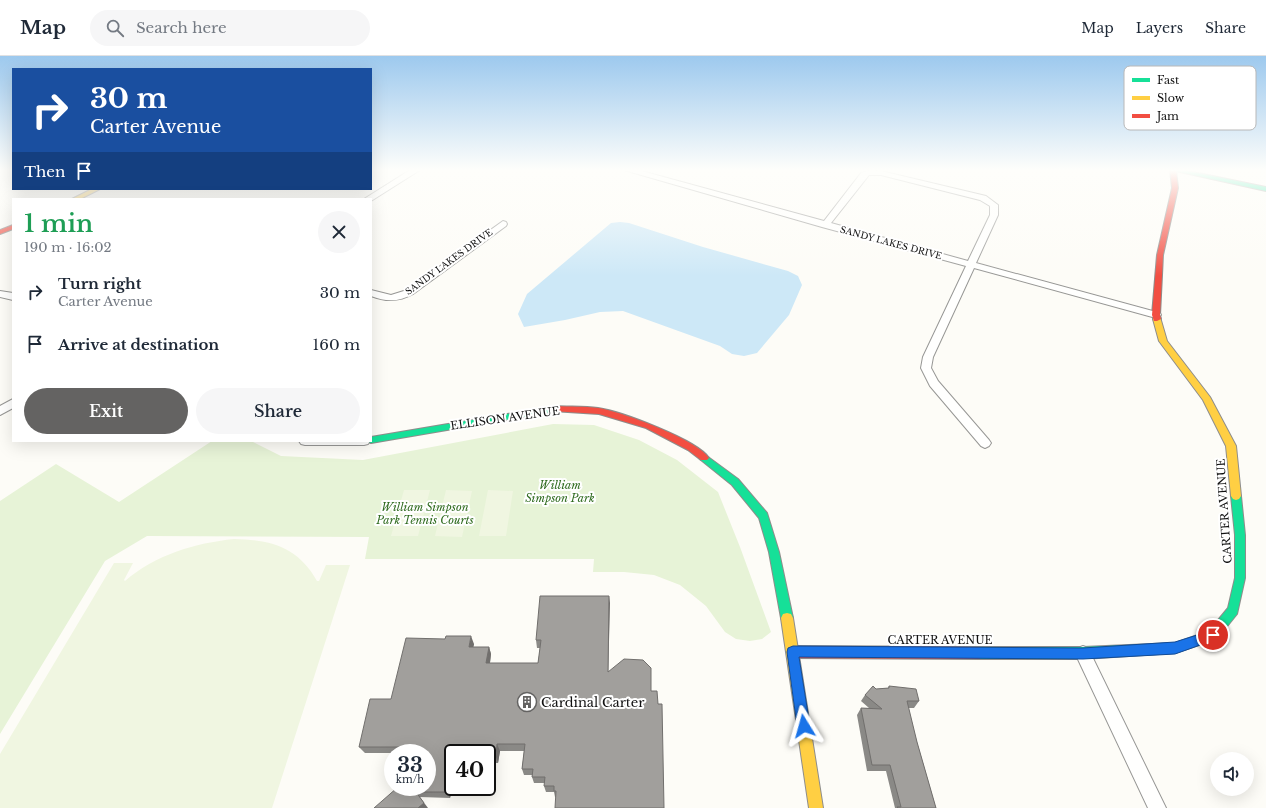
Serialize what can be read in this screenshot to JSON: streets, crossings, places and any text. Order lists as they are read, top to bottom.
{
  "streets": {
    "street": ["SANDY LAKES DRIVE", "ELLISON AVENUE", "CARTER AVENUE"]
  },
  "crossings": [
    ["SANDY LAKES DRIVE", "CARTER AVENUE"],
    ["ELLISON AVENUE", "CARTER AVENUE"]
  ],
  "parks": ["William Simpson Park", "William Simpson Park Tennis Courts"],
  "places": {
    "building": ["Cardinal Carter"]
  },
  "legend": ["Fast", "Slow", "Jam"],
  "page": {
    "header": "Map",
    "search": "Search here",
    "nav": ["Map", "Layers", "Share"],
    "turn": ["30 m", "Carter Avenue"],
    "then": "Then",
    "heading": ["1 min", "190 m · 16:02"],
    "list": [
      {
        "name": "Turn right",
        "note": "Carter Avenue",
        "value": "30 m"
      },
      {
        "name": "Arrive at destination",
        "value": "160 m"
      }
    ],
    "buttons": ["Exit", "Share"],
    "speed": "33 km/h",
    "limit": "40"
  }
}
